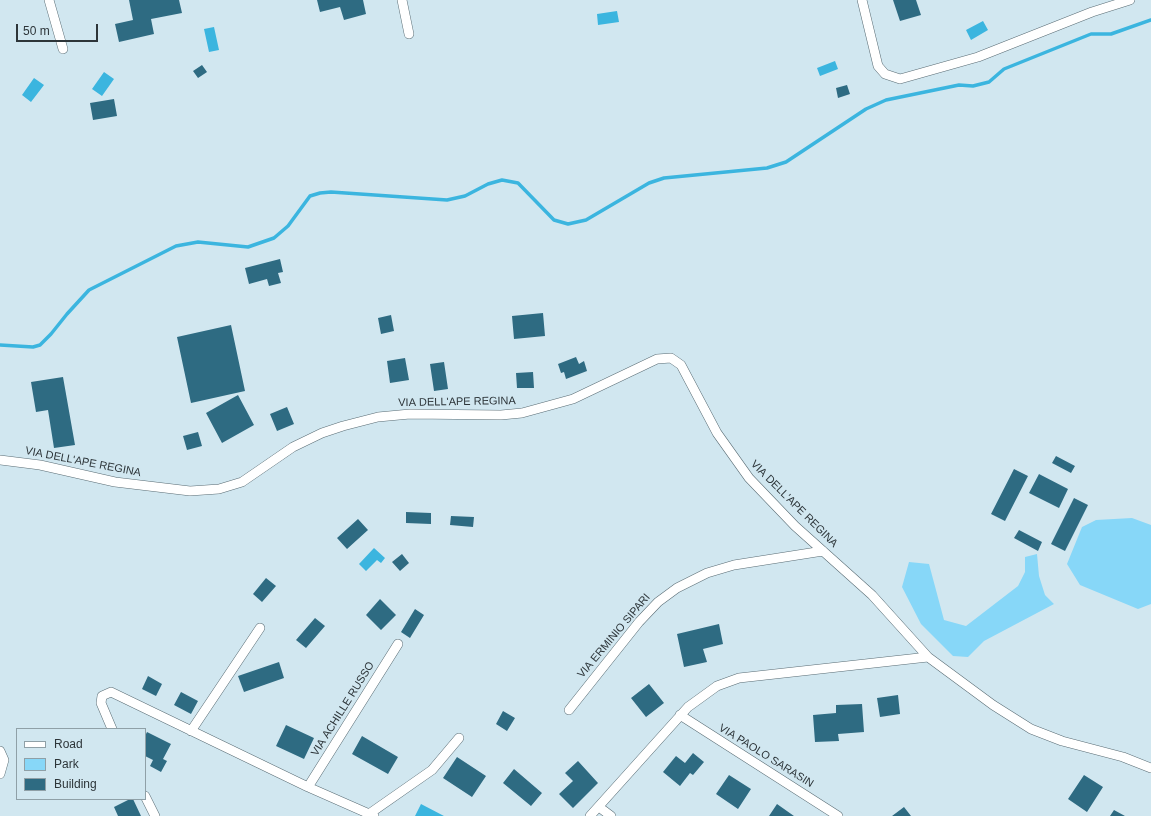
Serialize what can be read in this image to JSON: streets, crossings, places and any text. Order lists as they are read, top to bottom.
{
  "streets": {
    "street": [
      "VIA DELL'APE REGINA",
      "VIA ERMINIO SIPARI",
      "VIA ACHILLE RUSSO",
      "VIA PAOLO SARASIN"
    ]
  },
  "crossings": [
    ["VIA DELL'APE REGINA", "VIA ERMINIO SIPARI"]
  ],
  "legend": ["Road", "Park", "Building"],
  "scale_bar": "50 m"
}
